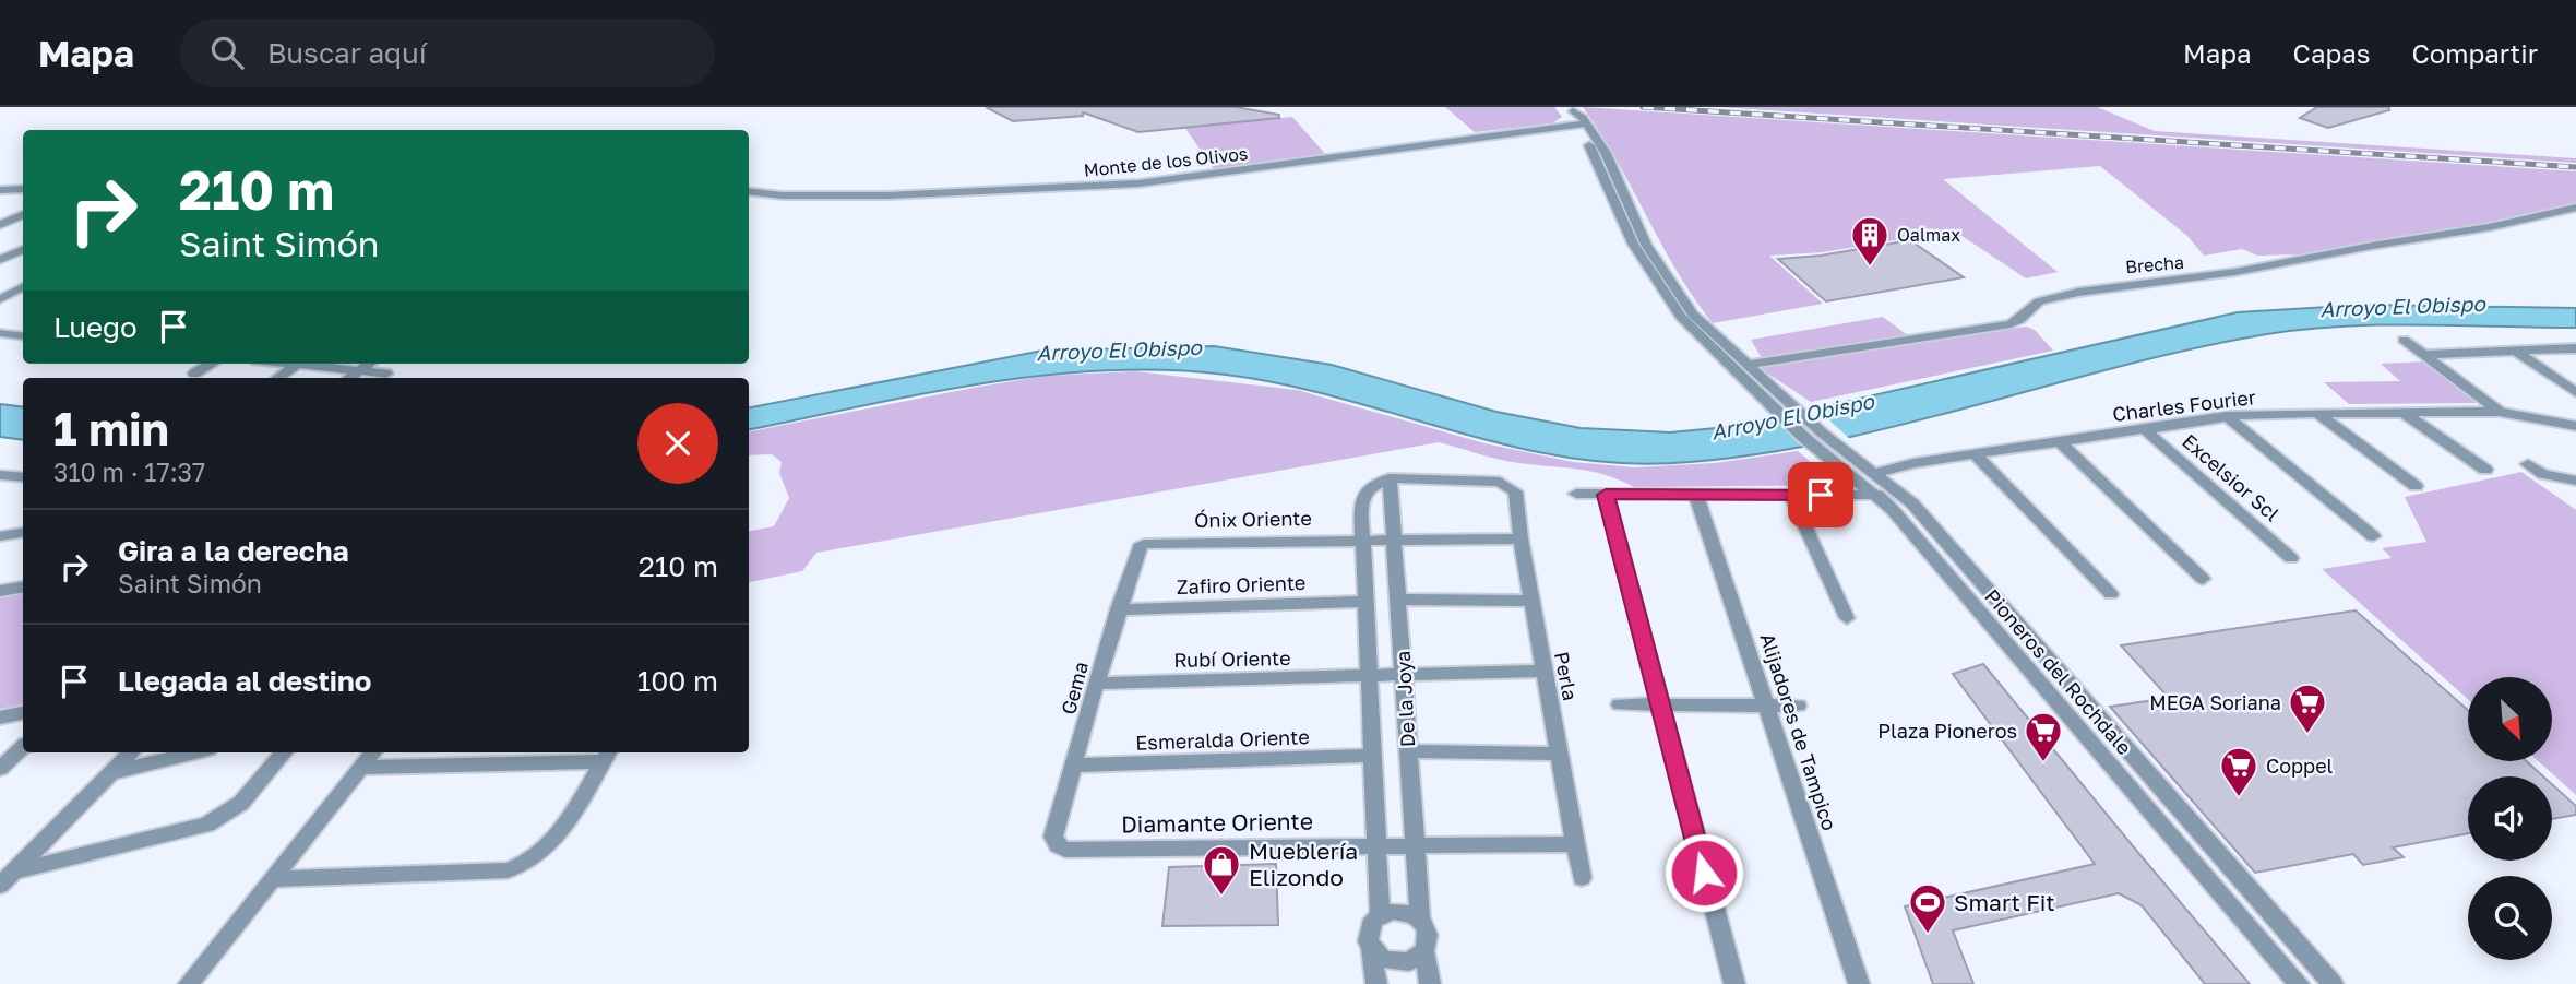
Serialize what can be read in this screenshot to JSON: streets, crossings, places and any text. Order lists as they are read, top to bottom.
{
  "streets": {
    "street": [
      "Monte de los Olivos",
      "Brecha",
      "Charles Fourier",
      "Excelsior Scl",
      "Ónix Oriente",
      "Zafiro Oriente",
      "Rubí Oriente",
      "Pioneros del Rochdale",
      "Perla",
      "Gema",
      "De la Joya",
      "Alijadores de Tampico",
      "Esmeralda Oriente",
      "Diamante Oriente"
    ]
  },
  "crossings": [
    ["Charles Fourier", "Excelsior Scl"],
    ["Charles Fourier", "Pioneros del Rochdale"],
    ["Ónix Oriente", "Perla"],
    ["Ónix Oriente", "Gema"],
    ["Ónix Oriente", "De la Joya"],
    ["Zafiro Oriente", "Gema"],
    ["Zafiro Oriente", "De la Joya"],
    ["Rubí Oriente", "Perla"],
    ["Rubí Oriente", "Gema"],
    ["Rubí Oriente", "De la Joya"],
    ["Perla", "De la Joya"],
    ["Perla", "Diamante Oriente"],
    ["Gema", "Esmeralda Oriente"],
    ["Gema", "Diamante Oriente"],
    ["De la Joya", "Esmeralda Oriente"],
    ["De la Joya", "Diamante Oriente"]
  ],
  "water": ["Arroyo El Obispo"],
  "places": {
    "building": ["Oalmax"],
    "supermarket": ["MEGA Soriana", "Plaza Pioneros", "Coppel"],
    "shop": ["Mueblería Elizondo"],
    "sports": ["Smart Fit"]
  },
  "north": "bottom right",
  "page": {
    "header": "Mapa",
    "search": "Buscar aquí",
    "nav": ["Mapa", "Capas", "Compartir"],
    "turn": ["210 m", "Saint Simón"],
    "then": "Luego",
    "heading": ["1 min", "310 m · 17:37"],
    "list": [
      {
        "name": "Gira a la derecha",
        "note": "Saint Simón",
        "value": "210 m"
      },
      {
        "name": "Llegada al destino",
        "value": "100 m"
      }
    ]
  }
}
